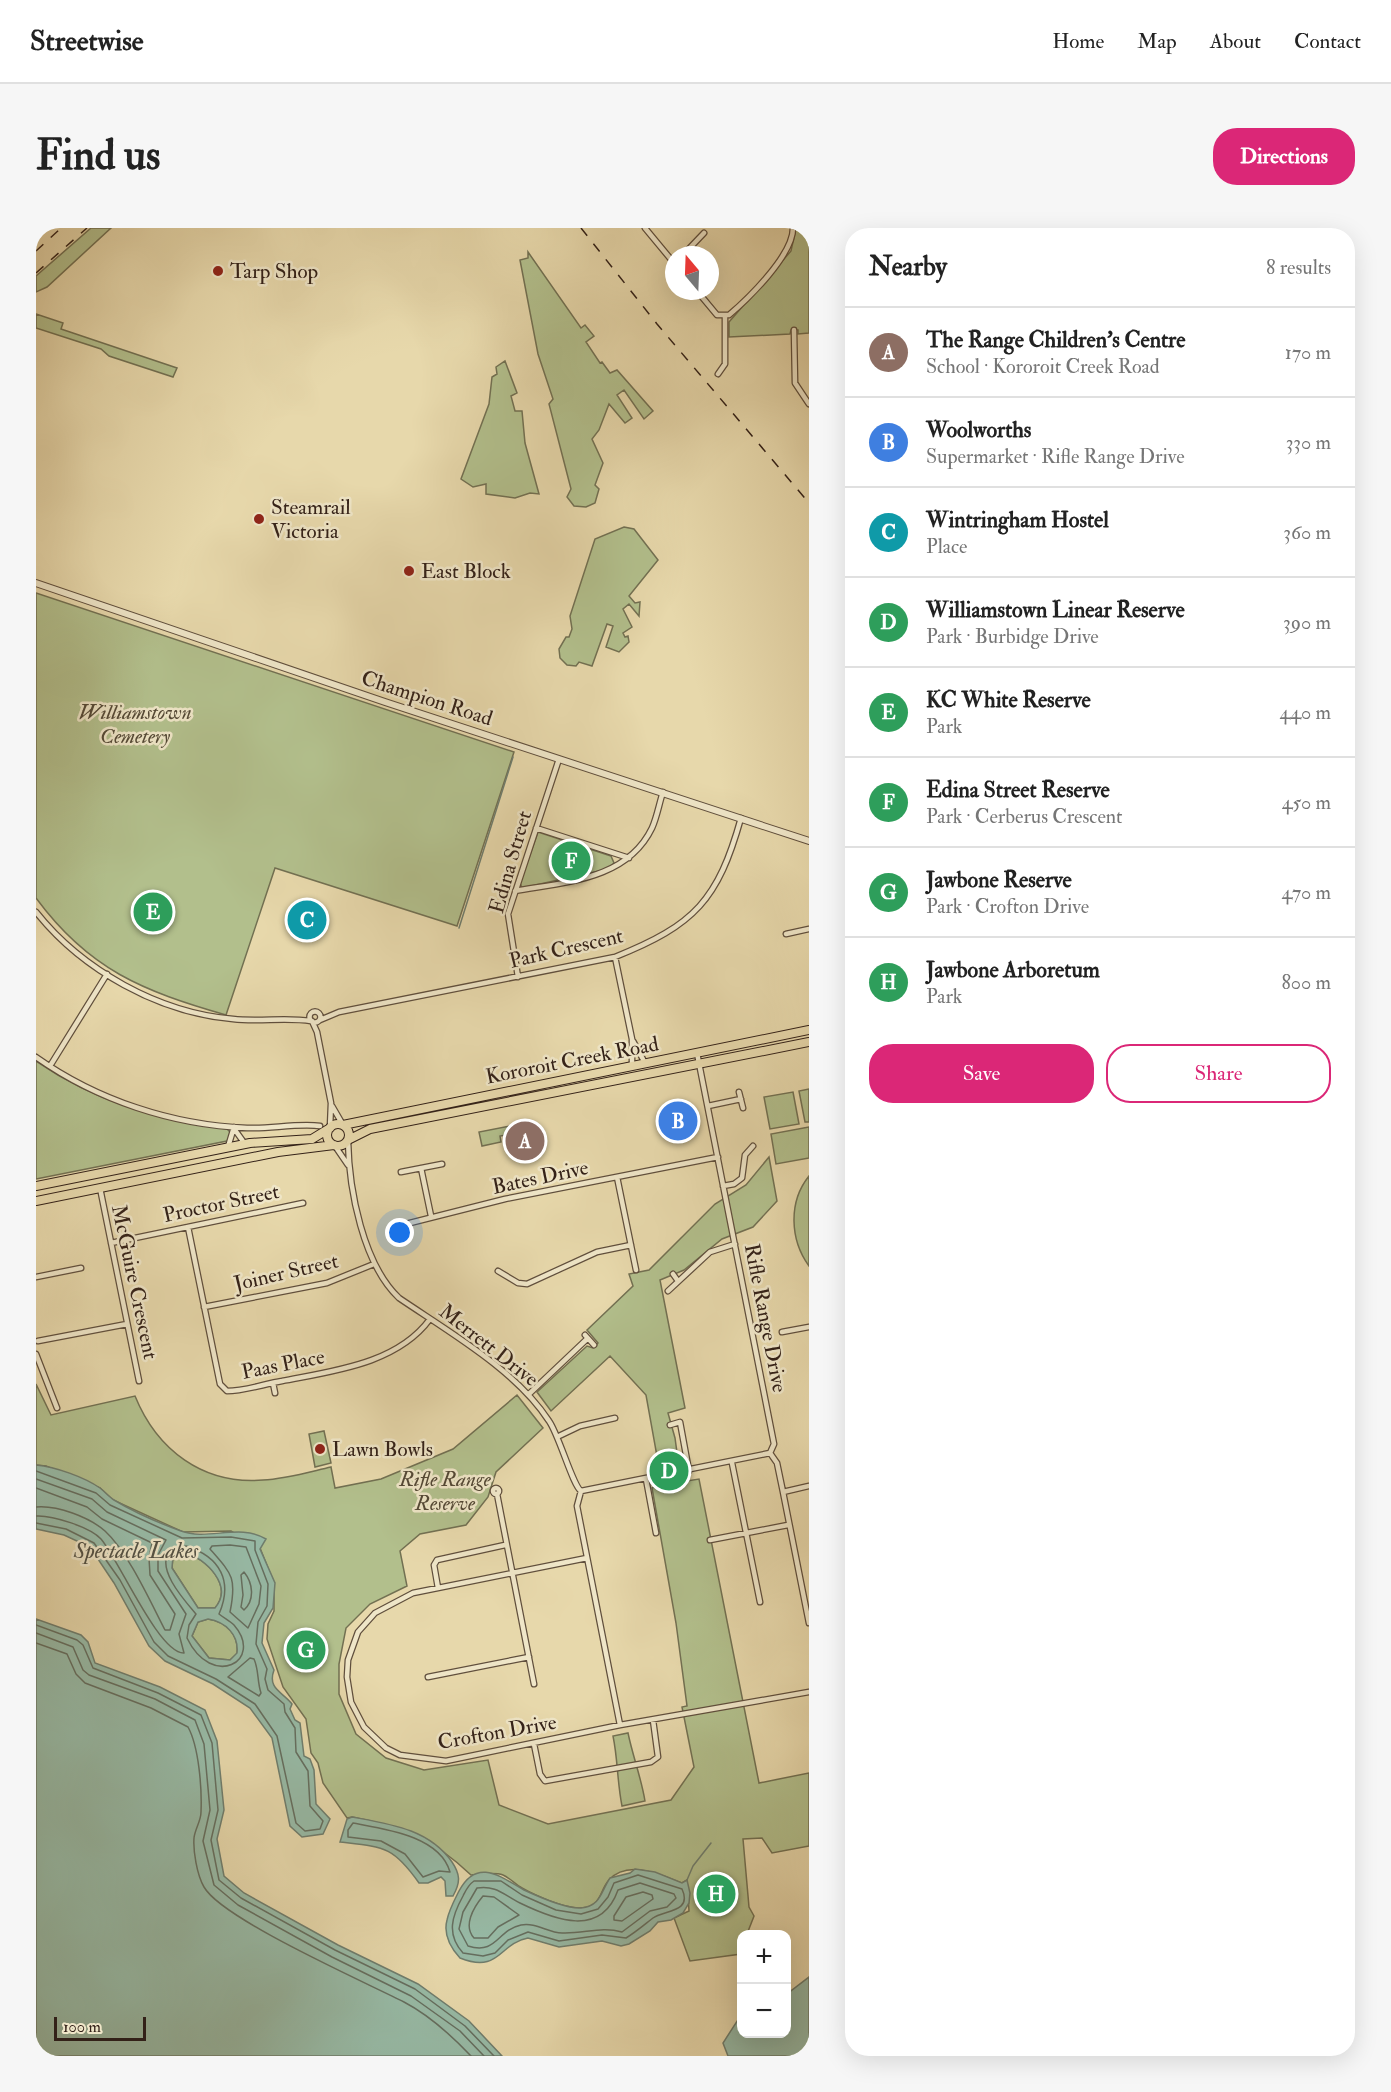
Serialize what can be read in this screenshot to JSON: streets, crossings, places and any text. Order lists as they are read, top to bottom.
{
  "streets": {
    "main road": ["Kororoit Creek Road"],
    "street": [
      "Champion Road",
      "Edina Street",
      "Park Crescent",
      "Bates Drive",
      "Proctor Street",
      "Joiner Street",
      "McGuire Crescent",
      "Rifle Range Drive",
      "Merrett Drive",
      "Paas Place",
      "Crofton Drive"
    ]
  },
  "crossings": [
    ["Champion Road", "Edina Street"],
    ["Champion Road", "Park Crescent"],
    ["Edina Street", "Park Crescent"],
    ["Kororoit Creek Road", "Rifle Range Drive"],
    ["Kororoit Creek Road", "Merrett Drive"],
    ["Bates Drive", "Rifle Range Drive"],
    ["Proctor Street", "McGuire Crescent"],
    ["Proctor Street", "Paas Place"],
    ["Joiner Street", "Merrett Drive"],
    ["Joiner Street", "Paas Place"],
    ["Merrett Drive", "Paas Place"],
    ["Merrett Drive", "Crofton Drive"]
  ],
  "water": ["Spectacle Lakes"],
  "parks": ["Williamstown Cemetery", "Rifle Range Reserve"],
  "places": [
    "Tarp Shop",
    "Steamrail Victoria",
    "East Block",
    "Lawn Bowls"
  ],
  "scale_bar": "100 m",
  "north": "top",
  "page": {
    "header": "Streetwise",
    "nav": [
      "Home",
      "Map",
      "About",
      "Contact"
    ],
    "buttons": [
      "Directions",
      ["Save", "Share"]
    ],
    "title": "Find us",
    "heading": ["Nearby", "8 results"],
    "list": [
      {
        "mark": "A",
        "name": "The Range Children’s Centre",
        "note": "School · Kororoit Creek Road",
        "value": "170 m"
      },
      {
        "mark": "B",
        "name": "Woolworths",
        "note": "Supermarket · Rifle Range Drive",
        "value": "330 m"
      },
      {
        "mark": "C",
        "name": "Wintringham Hostel",
        "note": "Place",
        "value": "360 m"
      },
      {
        "mark": "D",
        "name": "Williamstown Linear Reserve",
        "note": "Park · Burbidge Drive",
        "value": "390 m"
      },
      {
        "mark": "E",
        "name": "KC White Reserve",
        "note": "Park",
        "value": "440 m"
      },
      {
        "mark": "F",
        "name": "Edina Street Reserve",
        "note": "Park · Cerberus Crescent",
        "value": "450 m"
      },
      {
        "mark": "G",
        "name": "Jawbone Reserve",
        "note": "Park · Crofton Drive",
        "value": "470 m"
      },
      {
        "mark": "H",
        "name": "Jawbone Arboretum",
        "note": "Park",
        "value": "800 m"
      }
    ],
    "pins": [
      "F",
      "E",
      "C",
      "B",
      "A",
      "D",
      "G",
      "H"
    ],
    "map_buttons": ["+", "−"],
    "scale": "100 m"
  }
}
